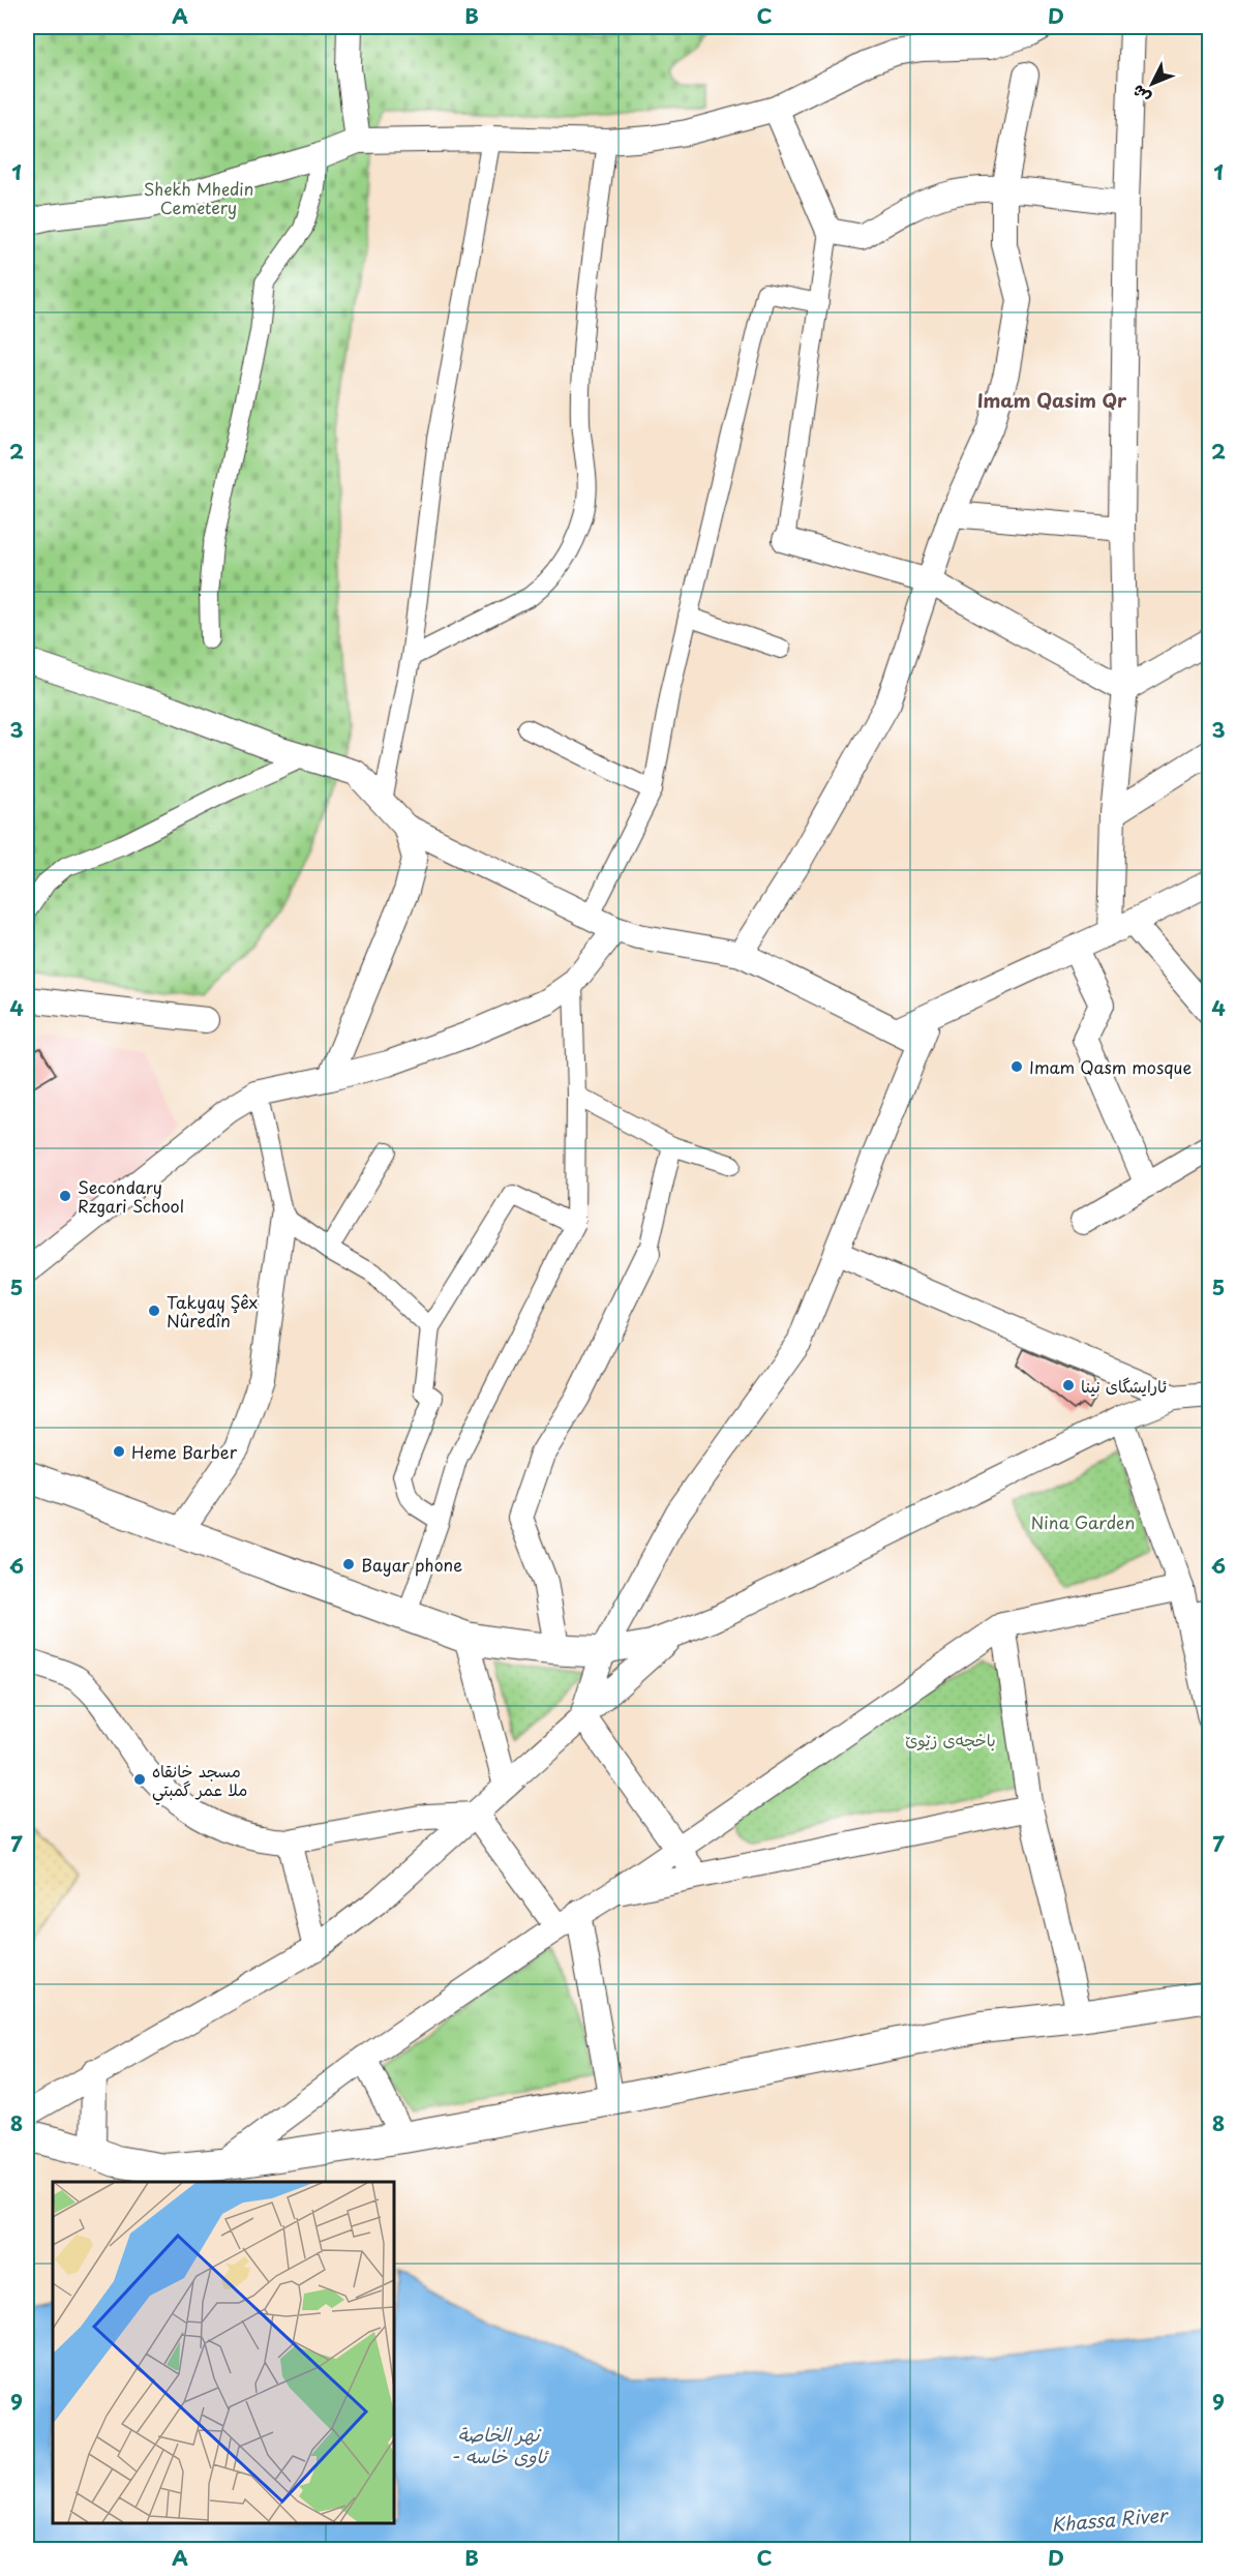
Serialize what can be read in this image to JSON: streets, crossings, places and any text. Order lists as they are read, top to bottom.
{
  "districts": ["Imam Qasim Qr"],
  "water": ["نهر الخاصة - ئاوی خاسە", "Khassa River"],
  "parks": ["Shekh Mhedin Cemetery", "Nina Garden", "باخچەی زێوێ"],
  "places": [
    "Imam Qasm mosque",
    "Secondary Rzgari School",
    "Takyay Şêx Nûredîn",
    "ئارایشگای نینا",
    "Heme Barber",
    "Bayar phone",
    "مسجد خانقاه ملا عمر گمبتي"
  ],
  "north": "bottom left",
  "grid": {
    "columns": [
      "A",
      "B",
      "C",
      "D"
    ],
    "rows": [
      "1",
      "2",
      "3",
      "4",
      "5",
      "6",
      "7",
      "8",
      "9"
    ]
  }
}
